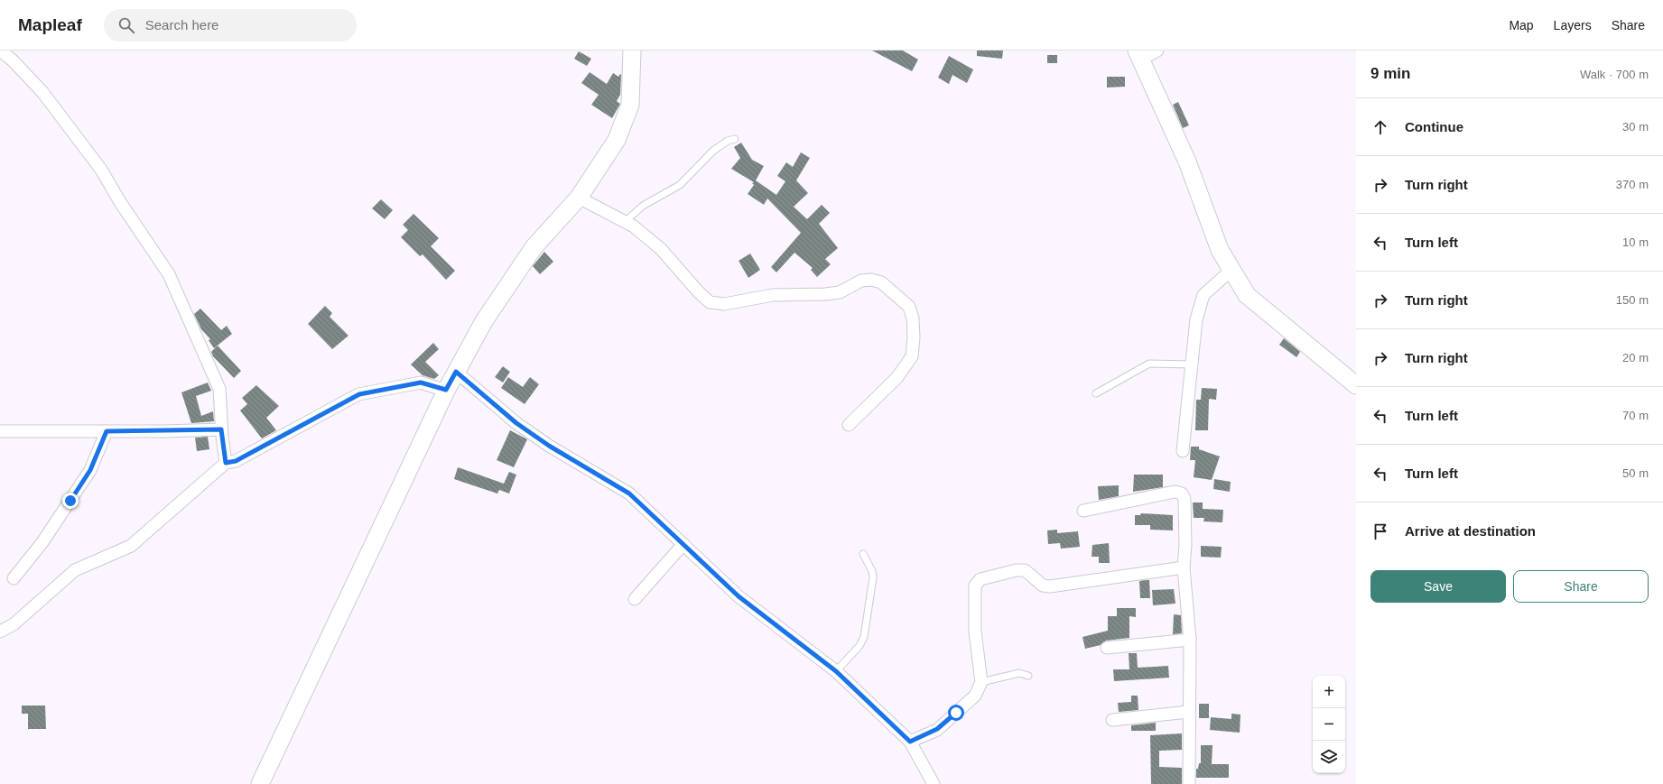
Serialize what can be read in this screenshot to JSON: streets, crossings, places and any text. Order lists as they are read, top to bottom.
{
  "page": {
    "header": "Mapleaf",
    "search": "Search here",
    "nav": ["Map", "Layers", "Share"],
    "heading": ["9 min", "Walk · 700 m"],
    "list": [
      ["Continue", "30 m"],
      ["Turn right", "370 m"],
      ["Turn left", "10 m"],
      ["Turn right", "150 m"],
      ["Turn right", "20 m"],
      ["Turn left", "70 m"],
      ["Turn left", "50 m"],
      "Arrive at destination"
    ],
    "buttons": ["Save", "Share"],
    "map_buttons": ["+", "−"]
  }
}
